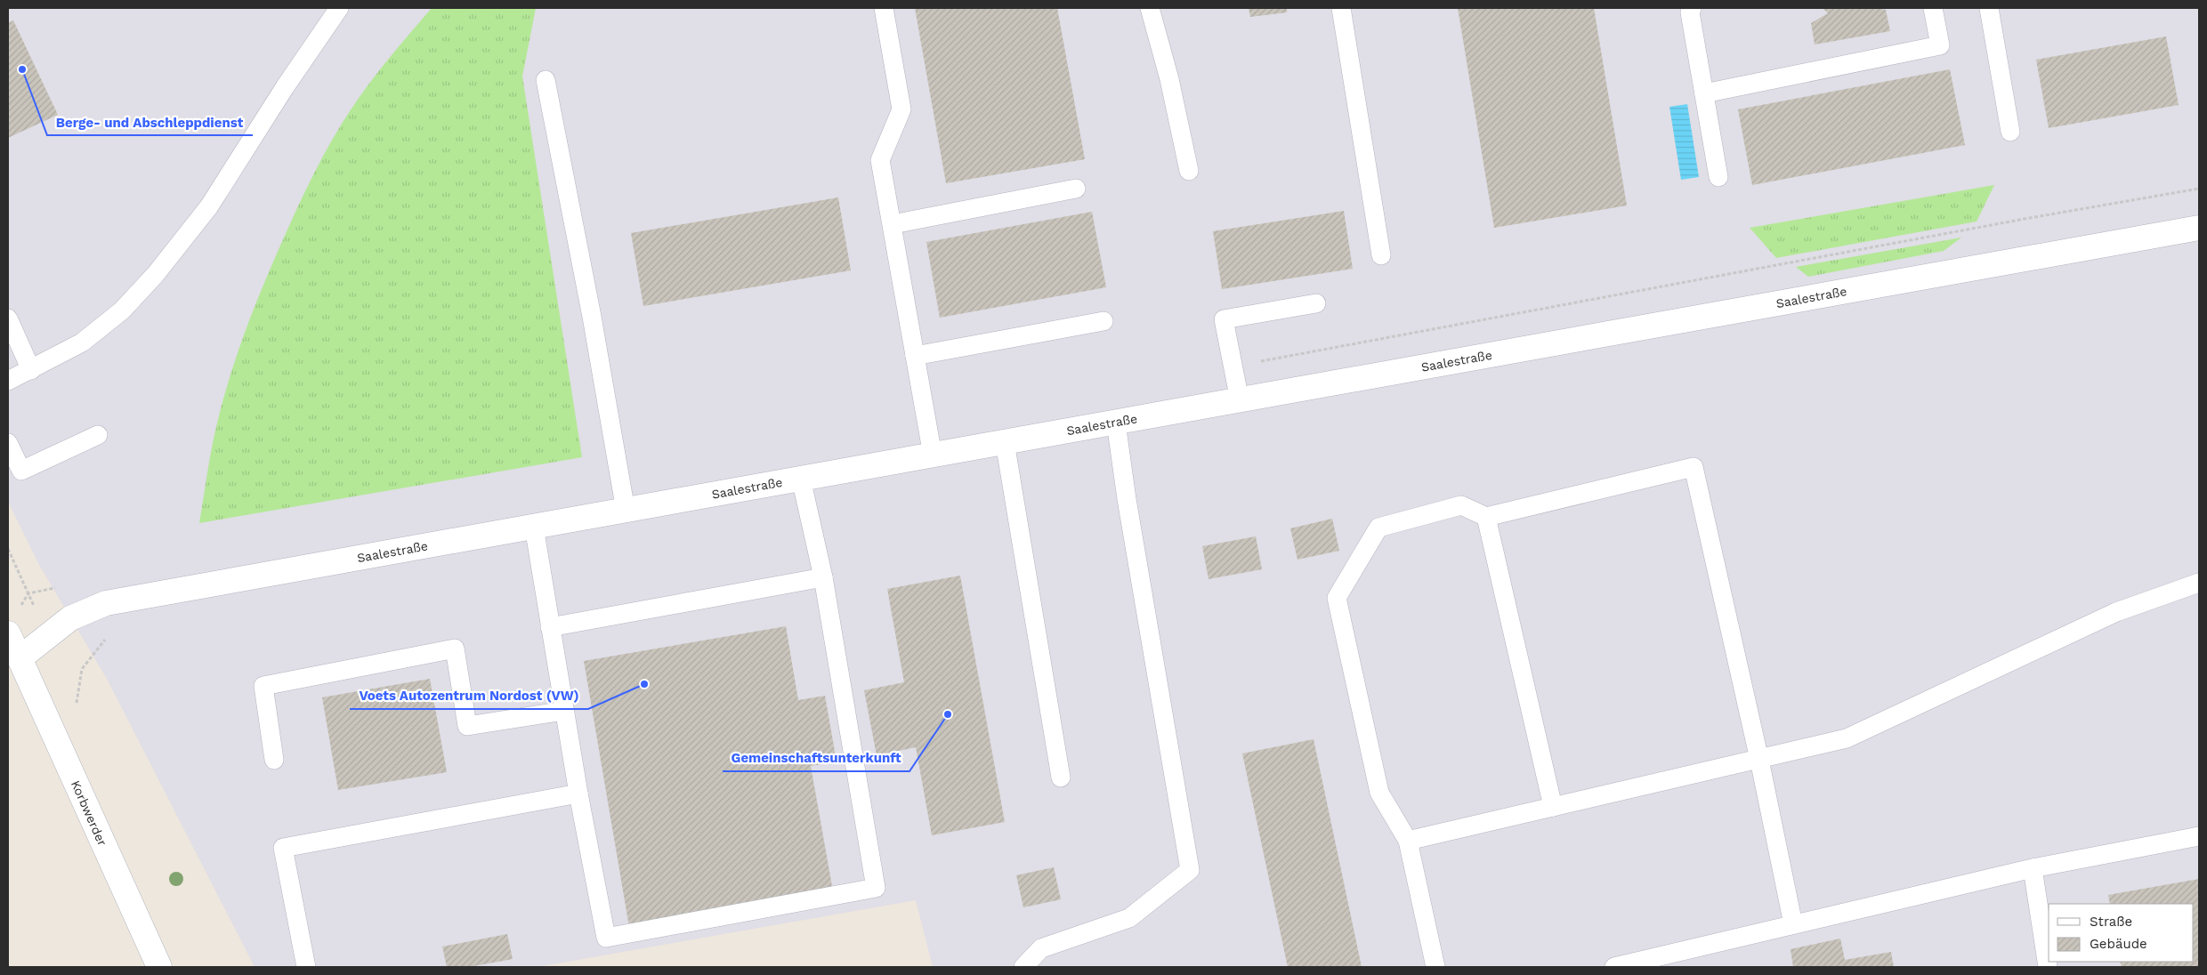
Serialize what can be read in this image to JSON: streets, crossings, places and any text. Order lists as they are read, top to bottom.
{
  "streets": {
    "main road": ["Saalestraße", "Korbwerder"]
  },
  "crossings": [
    ["Saalestraße", "Korbwerder"]
  ],
  "places": ["Berge- und Abschleppdienst", "Voets Autozentrum Nordost (VW)", "Gemeinschaftsunterkunft"],
  "legend": ["Straße", "Gebäude"]
}
